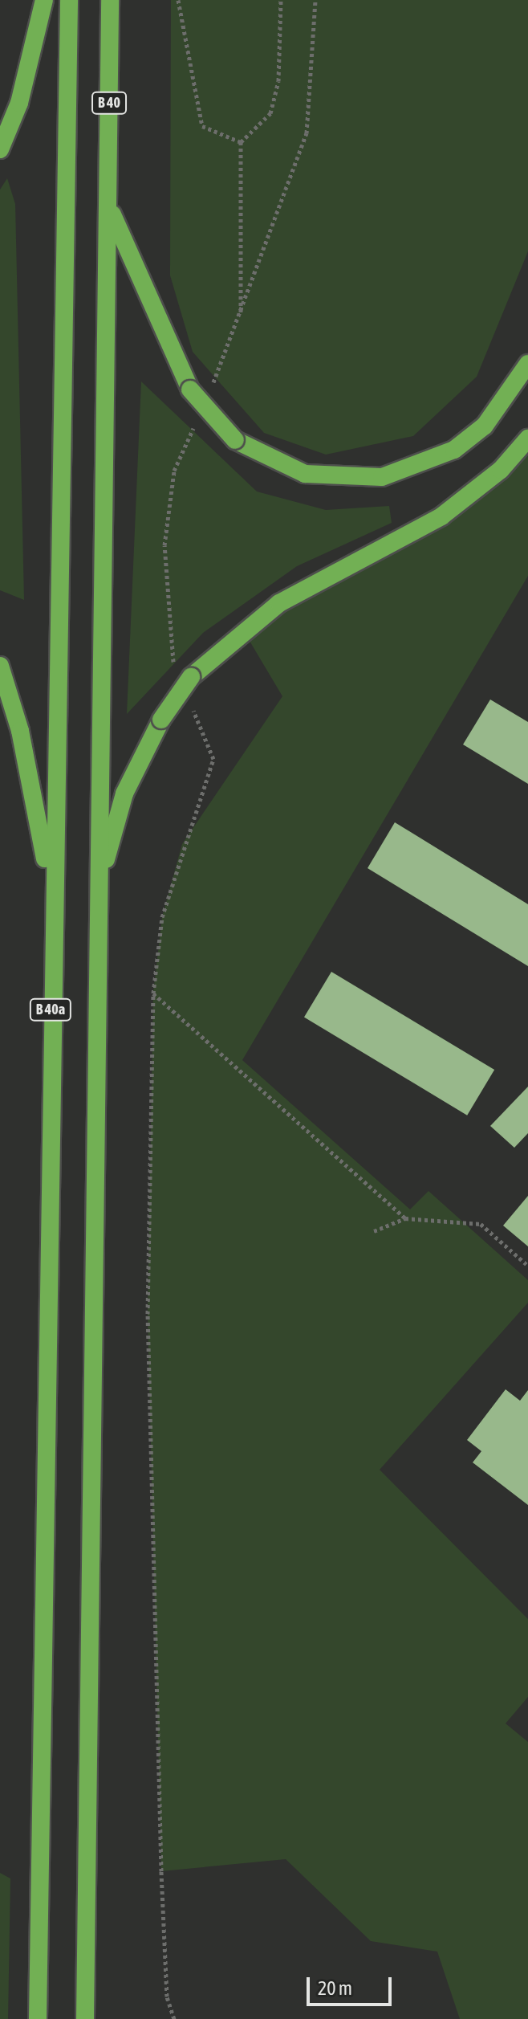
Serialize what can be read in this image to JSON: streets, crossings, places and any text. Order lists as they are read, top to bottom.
{
  "streets": {
    "highway": ["B 40", "B 40a"]
  },
  "scale_bar": "20 m"
}
